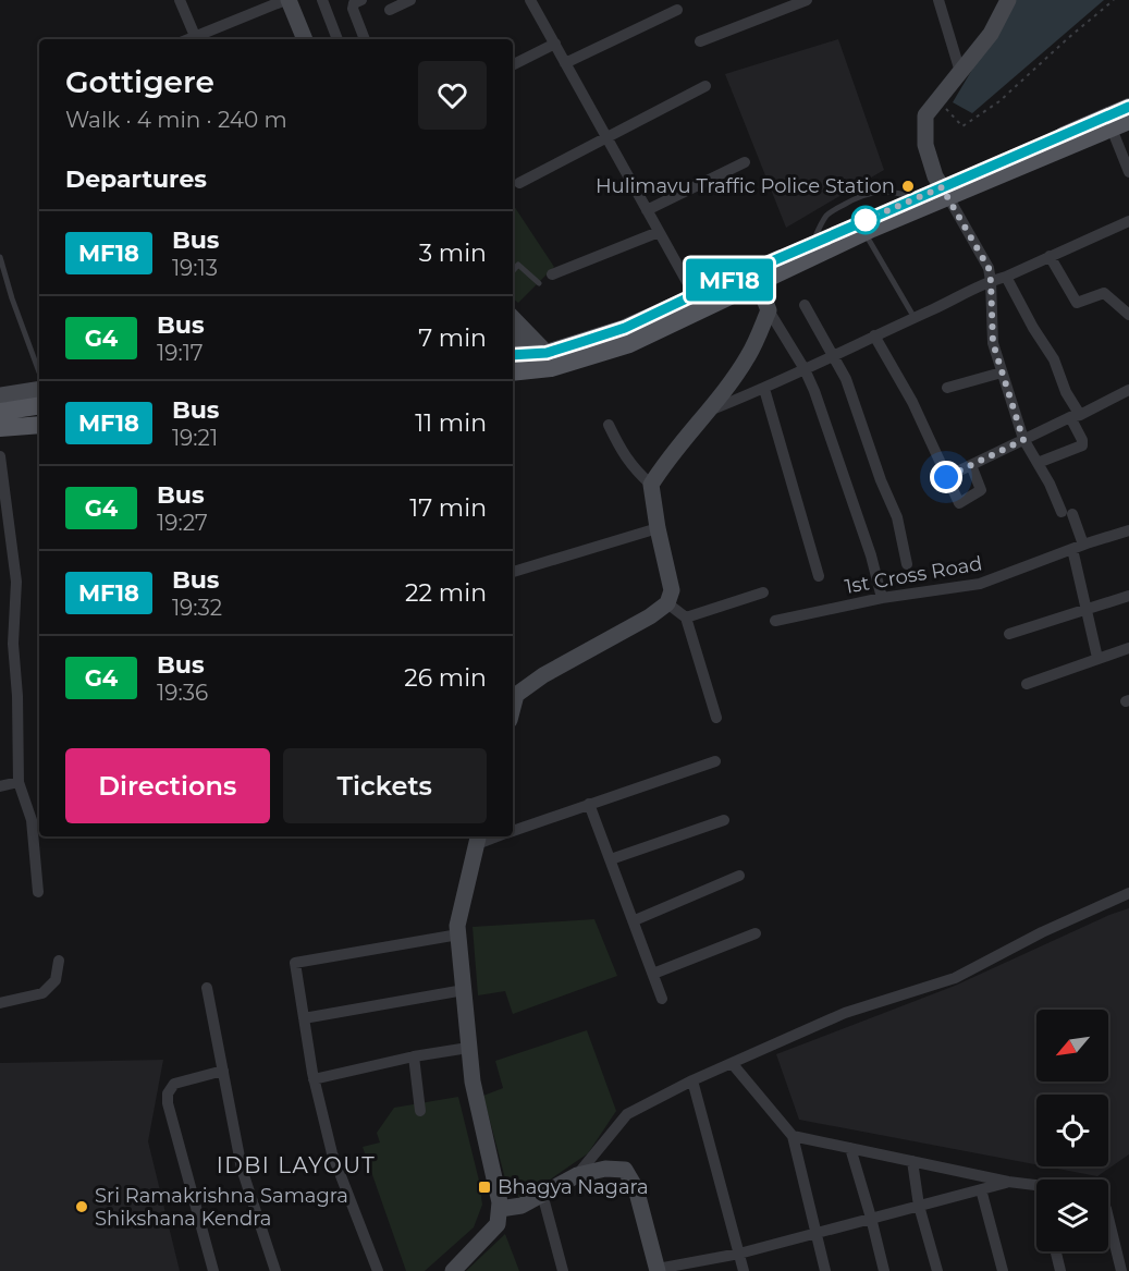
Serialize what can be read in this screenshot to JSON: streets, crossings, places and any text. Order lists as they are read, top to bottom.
{
  "streets": {
    "street": ["1st Cross Road"]
  },
  "districts": ["IDBI LAYOUT"],
  "places": {
    "other": ["Hulimavu Traffic Police Station", "Sri Ramakrishna Samagra Shikshana Kendra"],
    "transit": ["Bhagya Nagara"]
  },
  "lines": ["bus line MF18"],
  "north": "bottom left",
  "page": {
    "on_map": "MF18",
    "heading": [
      ["Gottigere", "Walk · 4 min · 240 m"],
      "Departures"
    ],
    "list": [
      {
        "mark": "MF18",
        "name": "Bus",
        "note": "19:13",
        "value": "3 min"
      },
      {
        "mark": "G4",
        "name": "Bus",
        "note": "19:17",
        "value": "7 min"
      },
      {
        "mark": "MF18",
        "name": "Bus",
        "note": "19:21",
        "value": "11 min"
      },
      {
        "mark": "G4",
        "name": "Bus",
        "note": "19:27",
        "value": "17 min"
      },
      {
        "mark": "MF18",
        "name": "Bus",
        "note": "19:32",
        "value": "22 min"
      },
      {
        "mark": "G4",
        "name": "Bus",
        "note": "19:36",
        "value": "26 min"
      }
    ],
    "buttons": ["Directions", "Tickets"]
  }
}
